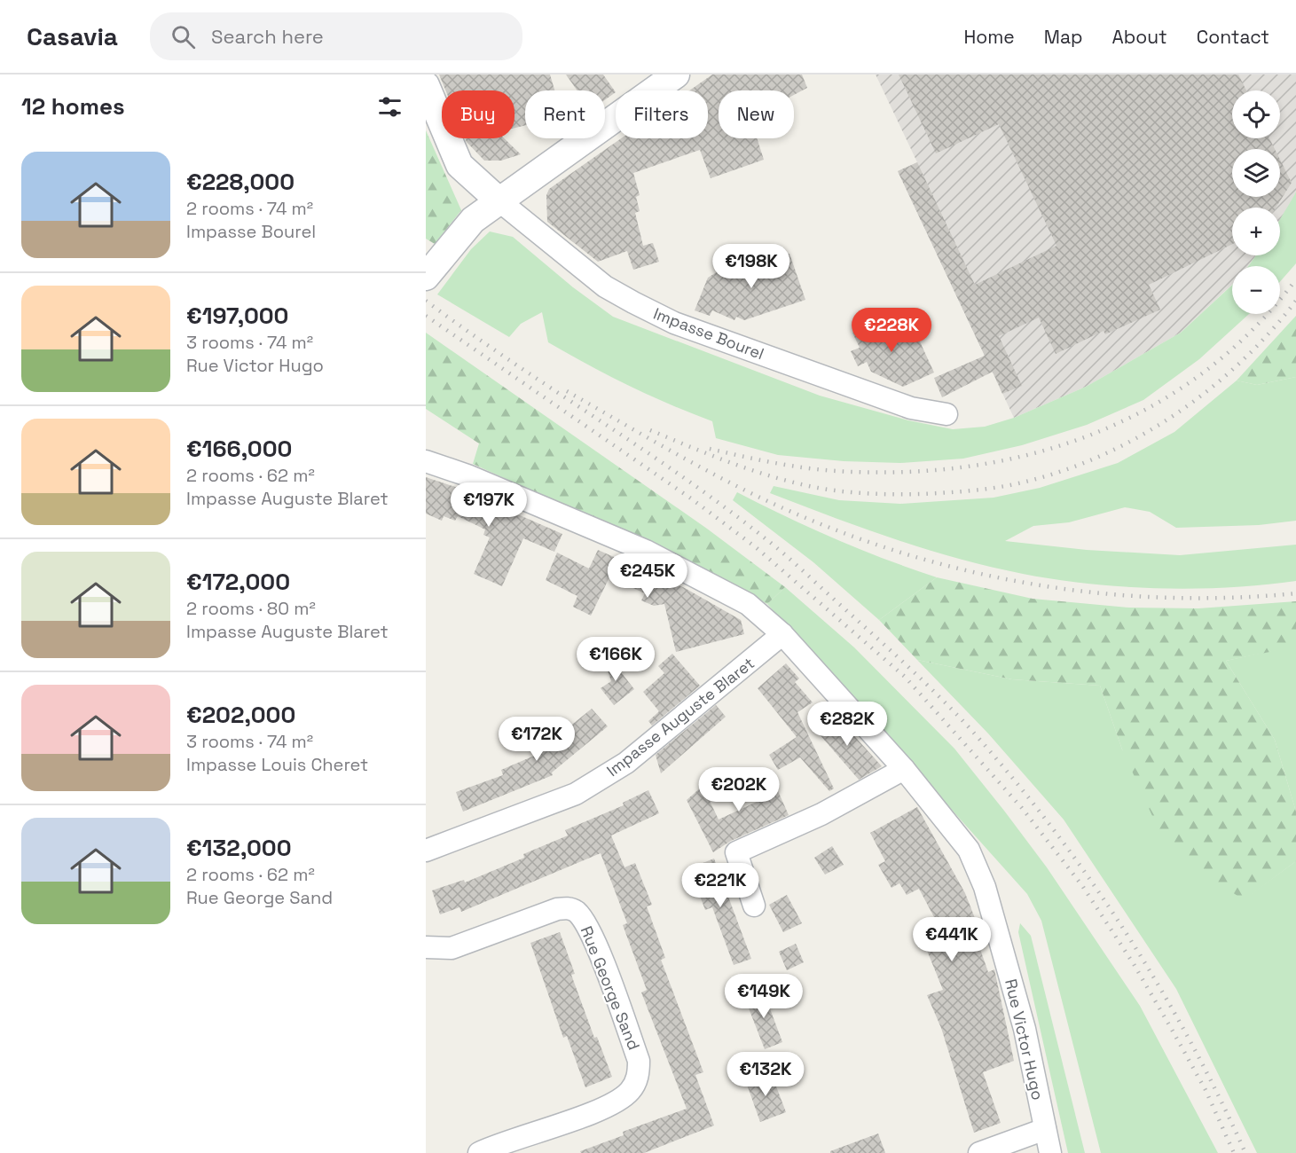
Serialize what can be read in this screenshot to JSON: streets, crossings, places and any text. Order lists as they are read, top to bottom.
{
  "streets": {
    "street": [
      "Impasse Bourel",
      "Impasse Auguste Blaret",
      "Rue George Sand",
      "Rue Victor Hugo"
    ]
  },
  "crossings": [
    ["Impasse Auguste Blaret", "Rue Victor Hugo"]
  ],
  "page": {
    "header": "Casavia",
    "search": "Search here",
    "nav": [
      "Home",
      "Map",
      "About",
      "Contact"
    ],
    "heading": "12 homes",
    "map_buttons": ["+", "−"],
    "chip": [
      "Buy",
      "Rent",
      "Filters",
      "New"
    ],
    "list": [
      {
        "name": "€228,000",
        "note": "2 rooms · 74 m² · Impasse Bourel"
      },
      {
        "name": "€197,000",
        "note": "3 rooms · 74 m² · Rue Victor Hugo"
      },
      {
        "name": "€166,000",
        "note": "2 rooms · 62 m² · Impasse Auguste Blaret"
      },
      {
        "name": "€172,000",
        "note": "2 rooms · 80 m² · Impasse Auguste Blaret"
      },
      {
        "name": "€202,000",
        "note": "3 rooms · 74 m² · Impasse Louis Cheret"
      },
      {
        "name": "€132,000",
        "note": "2 rooms · 62 m² · Rue George Sand"
      }
    ],
    "price": [
      "€198K",
      "€228K",
      "€197K",
      "€245K",
      "€166K",
      "€282K",
      "€172K",
      "€202K",
      "€221K",
      "€441K",
      "€149K",
      "€132K"
    ]
  }
}
